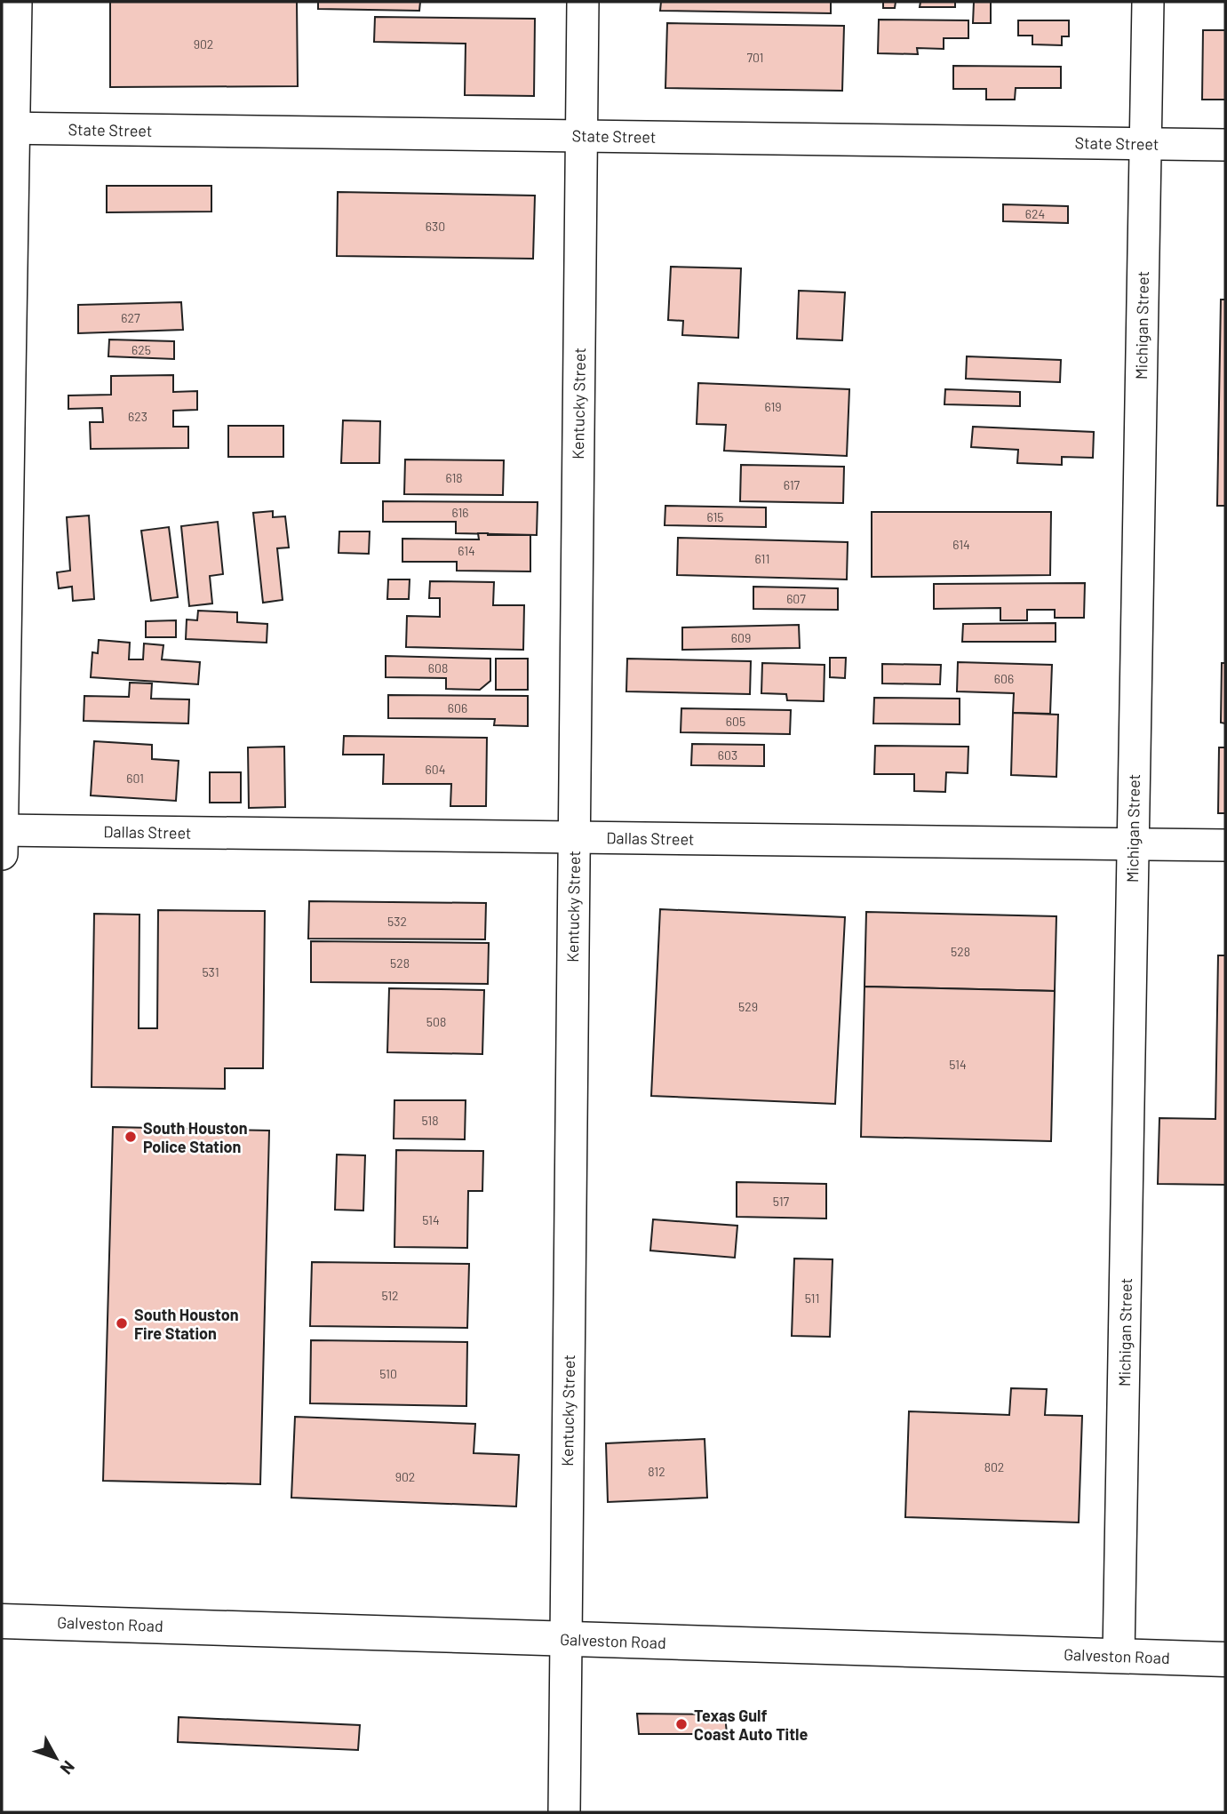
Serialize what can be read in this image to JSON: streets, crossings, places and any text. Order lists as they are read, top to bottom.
{
  "streets": {
    "main road": ["Galveston Road"],
    "street": [
      "State Street",
      "Michigan Street",
      "Kentucky Street",
      "Dallas Street"
    ]
  },
  "crossings": [
    ["State Street", "Michigan Street"],
    ["State Street", "Kentucky Street"],
    ["Michigan Street", "Dallas Street"],
    ["Michigan Street", "Galveston Road"],
    ["Kentucky Street", "Dallas Street"],
    ["Kentucky Street", "Galveston Road"]
  ],
  "places": ["South Houston Police Station", "South Houston Fire Station", "Texas Gulf Coast Auto Title"],
  "house_numbers": [
    "902",
    "701",
    "624",
    "630",
    "627",
    "625",
    "619",
    "623",
    "618",
    "617",
    "616",
    "615",
    "614",
    "614",
    "611",
    "607",
    "609",
    "608",
    "606",
    "606",
    "605",
    "603",
    "604",
    "601",
    "532",
    "528",
    "528",
    "531",
    "529",
    "508",
    "514",
    "518",
    "517",
    "514",
    "512",
    "511",
    "510",
    "802",
    "812",
    "902"
  ],
  "north": "bottom right"
}
